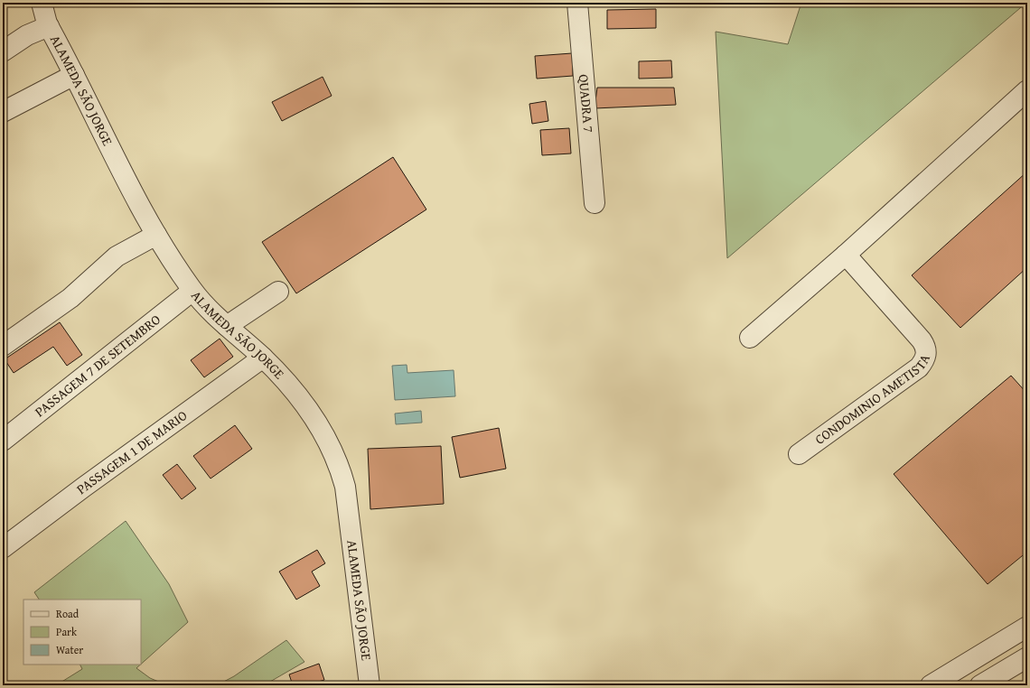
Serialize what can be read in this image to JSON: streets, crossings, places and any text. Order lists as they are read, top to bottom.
{
  "streets": {
    "street": [
      "ALAMEDA SÃO JORGE",
      "QUADRA 7",
      "PASSAGEM 7 DE SETEMBRO",
      "CONDOMINIO AMETISTA",
      "PASSAGEM 1 DE MARIO"
    ]
  },
  "crossings": [
    ["ALAMEDA SÃO JORGE", "PASSAGEM 7 DE SETEMBRO"],
    ["ALAMEDA SÃO JORGE", "PASSAGEM 1 DE MARIO"]
  ],
  "legend": ["Road", "Park", "Water"]
}
